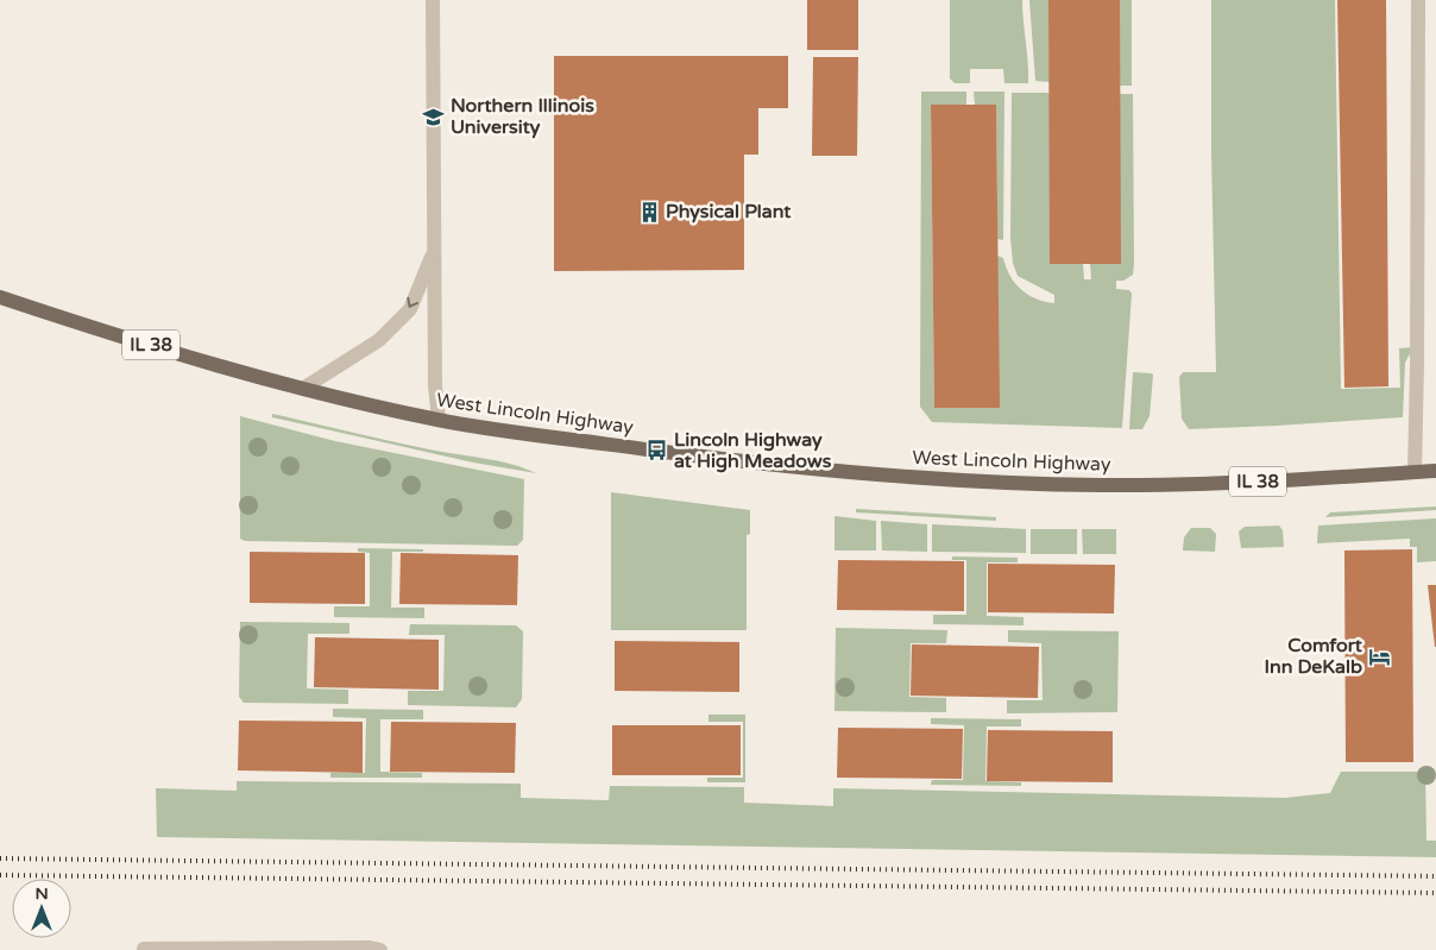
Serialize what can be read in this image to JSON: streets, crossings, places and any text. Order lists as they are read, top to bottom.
{
  "streets": {
    "main road": ["IL 38", "West Lincoln Highway"]
  },
  "places": {
    "school or university": ["Northern Illinois University"],
    "building": ["Physical Plant"],
    "bus stop": ["Lincoln Highway at High Meadows"],
    "hotel": ["Comfort Inn DeKalb"]
  },
  "north": "top"
}
